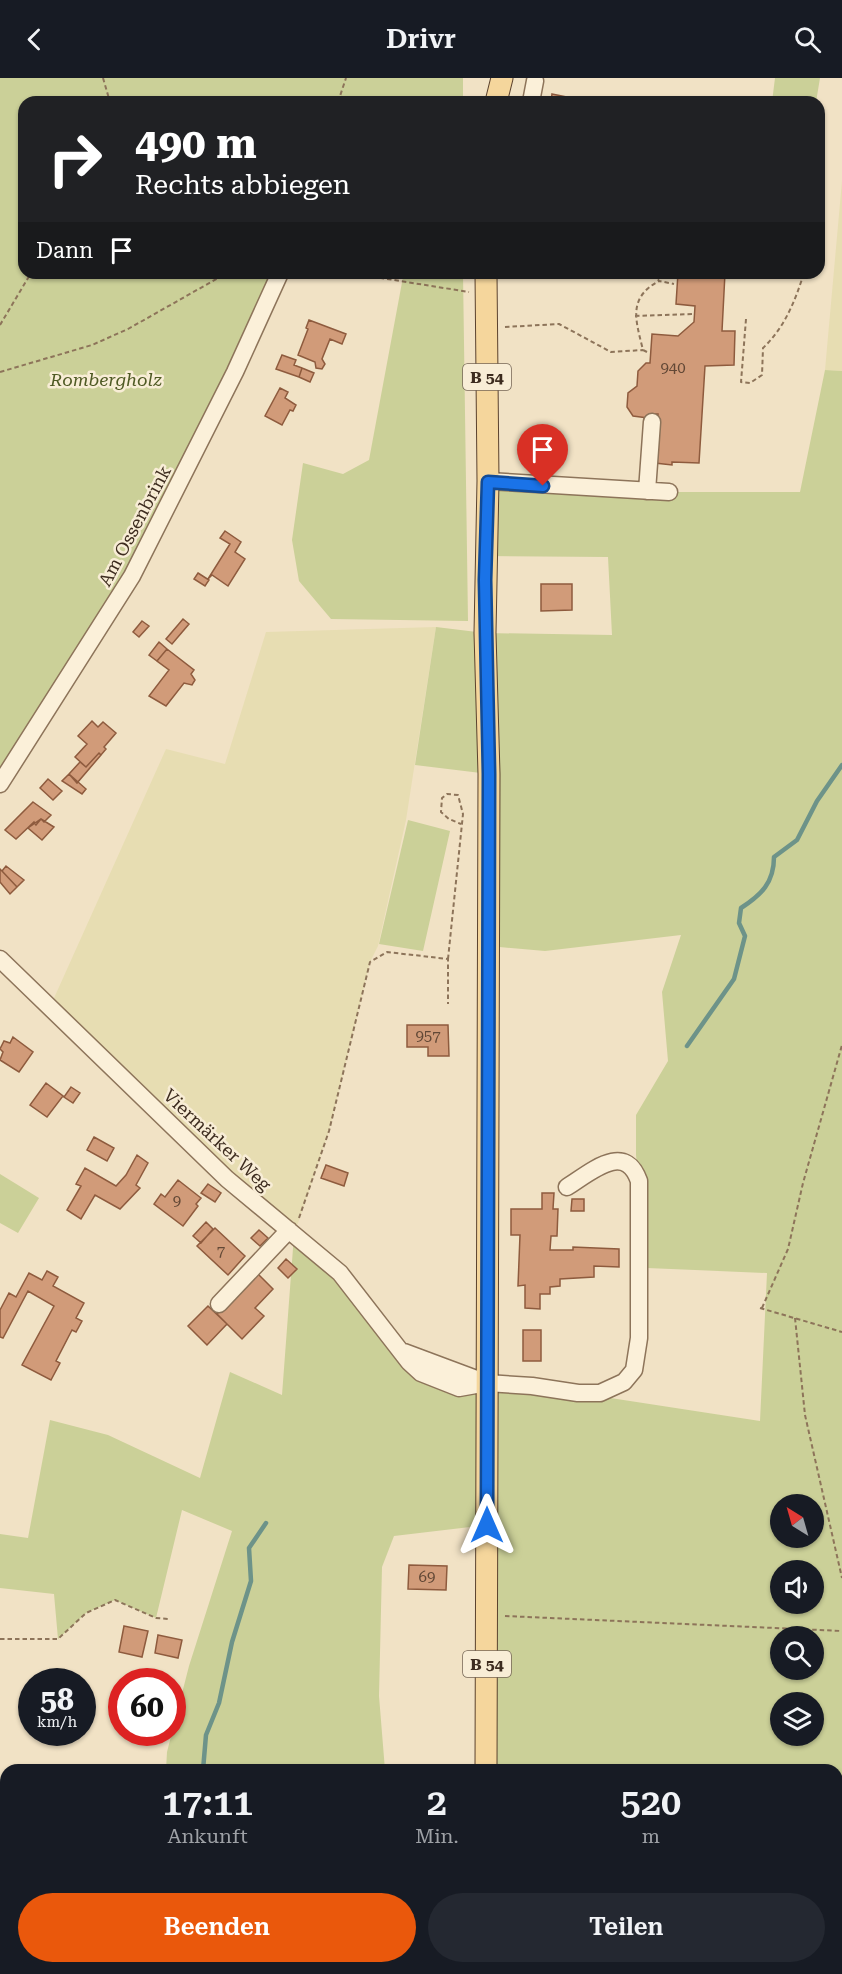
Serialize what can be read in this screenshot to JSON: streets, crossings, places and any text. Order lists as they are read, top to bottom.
{
  "streets": {
    "main road": ["B 54"],
    "street": ["Am Ossenbrink", "Viermärker Weg"]
  },
  "crossings": [
    ["B 54", "Viermärker Weg"]
  ],
  "parks": ["Rombergholz"],
  "house_numbers": [
    "940",
    "957",
    "9",
    "7",
    "69"
  ],
  "north": "top left",
  "page": {
    "header": "Drivr",
    "turn": ["490 m", "Rechts abbiegen"],
    "then": "Dann",
    "speed": "58 km/h",
    "limit": "60",
    "eta": [
      "17:11",
      "Ankunft",
      "2",
      "Min.",
      "520",
      "m"
    ],
    "buttons": ["Beenden", "Teilen"]
  }
}
